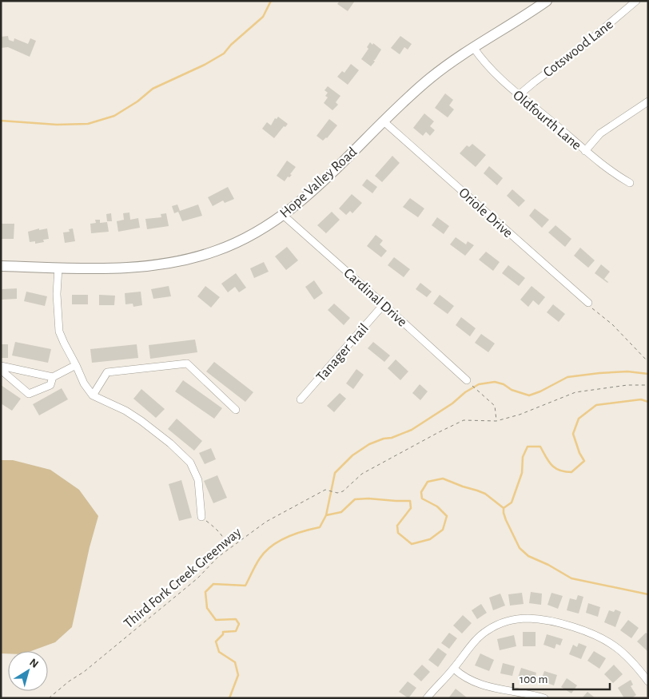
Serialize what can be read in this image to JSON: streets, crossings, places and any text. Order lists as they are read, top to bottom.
{
  "streets": {
    "main road": ["Hope Valley Road"],
    "street": [
      "Cotswood Lane",
      "Oldfourth Lane",
      "Oriole Drive",
      "Cardinal Drive",
      "Tanager Trail"
    ],
    "path": ["Third Fork Creek Greenway"]
  },
  "crossings": [
    ["Cotswood Lane", "Oldfourth Lane"],
    ["Oldfourth Lane", "Hope Valley Road"],
    ["Hope Valley Road", "Oriole Drive"],
    ["Hope Valley Road", "Cardinal Drive"],
    ["Cardinal Drive", "Tanager Trail"]
  ],
  "scale_bar": "100 m",
  "north": "top right"
}
